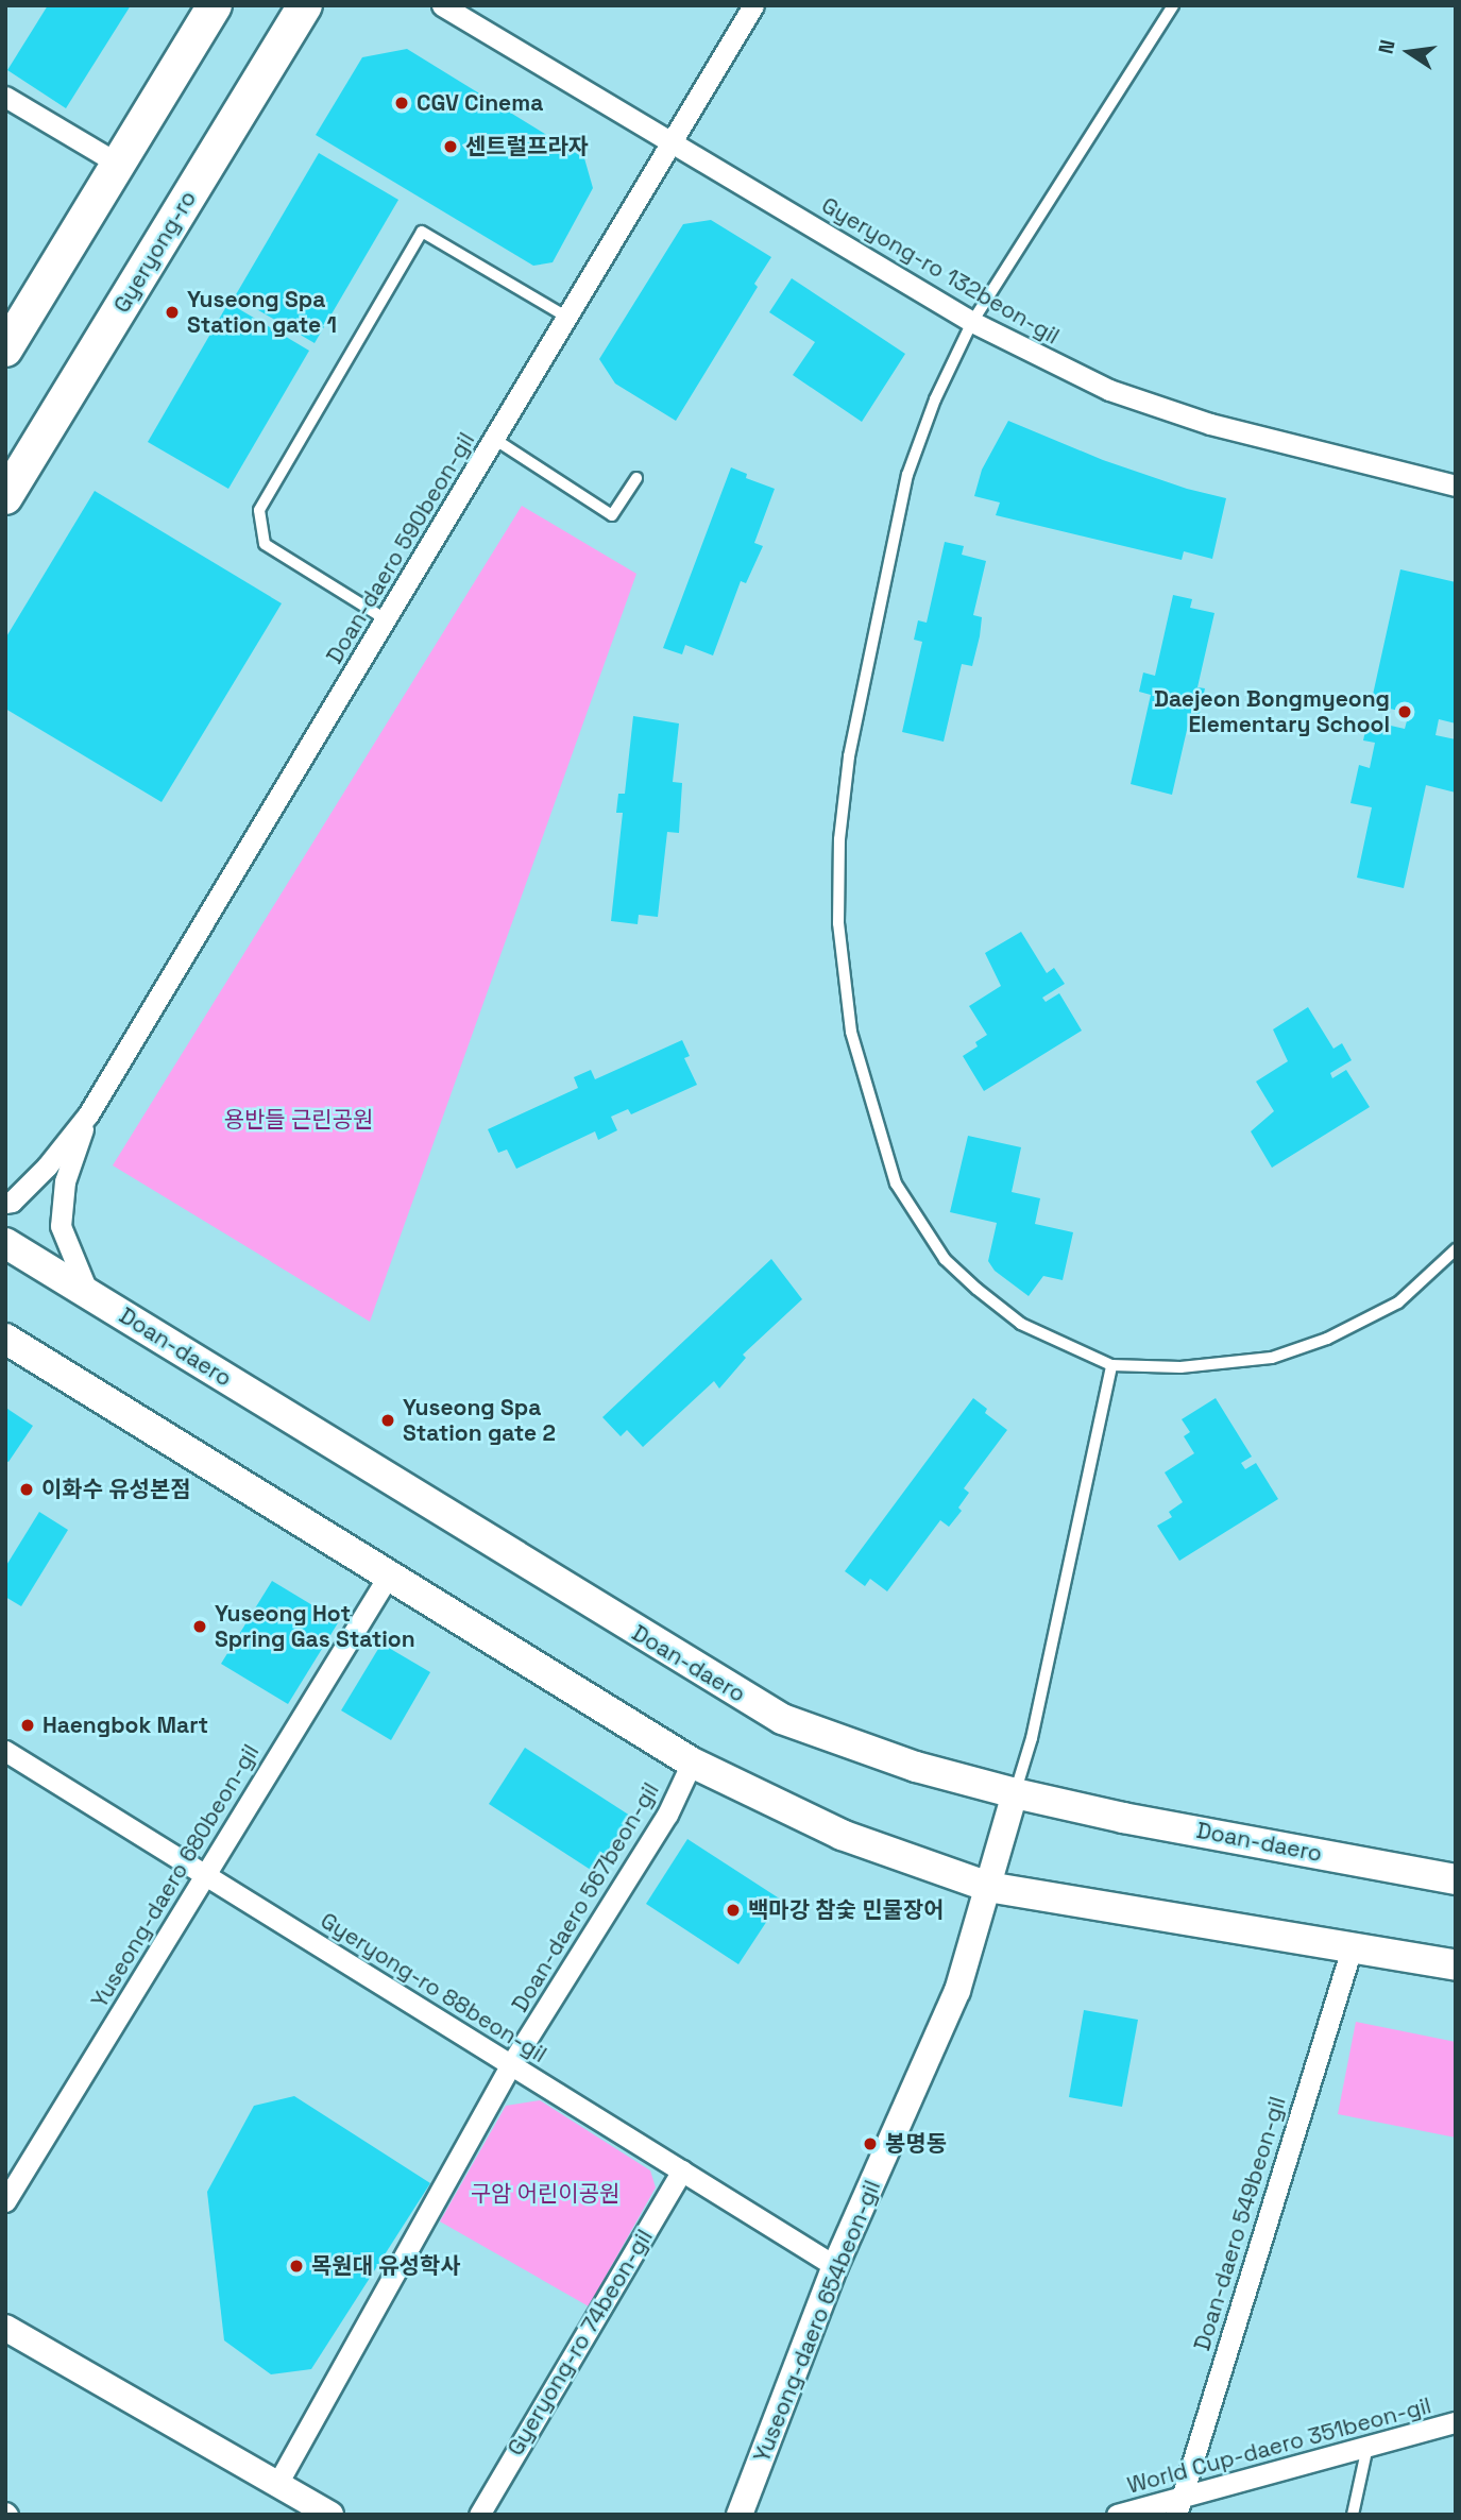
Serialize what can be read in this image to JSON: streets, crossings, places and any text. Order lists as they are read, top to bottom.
{
  "streets": {
    "main road": ["Gyeryong-ro", "Doan-daero"],
    "street": [
      "Gyeryong-ro 132beon-gil",
      "Doan-daero 590beon-gil",
      "Yuseong-daero 680beon-gil",
      "Doan-daero 567beon-gil",
      "Gyeryong-ro 88beon-gil",
      "Doan-daero 549beon-gil",
      "Yuseong-daero 654beon-gil",
      "Gyeryong-ro 74beon-gil",
      "World Cup-daero 351beon-gil"
    ]
  },
  "crossings": [
    ["Gyeryong-ro 132beon-gil", "Doan-daero 590beon-gil"],
    ["Doan-daero", "Yuseong-daero 654beon-gil"],
    ["Yuseong-daero 680beon-gil", "Gyeryong-ro 88beon-gil"],
    ["Doan-daero 567beon-gil", "Gyeryong-ro 88beon-gil"],
    ["Gyeryong-ro 88beon-gil", "Yuseong-daero 654beon-gil"],
    ["Gyeryong-ro 88beon-gil", "Gyeryong-ro 74beon-gil"],
    ["Doan-daero 549beon-gil", "World Cup-daero 351beon-gil"]
  ],
  "parks": ["용반들 근린공원", "구암 어린이공원"],
  "places": [
    "CGV Cinema",
    "센트럴프라자",
    "Yuseong Spa Station gate 1",
    "Daejeon Bongmyeong Elementary School",
    "Yuseong Spa Station gate 2",
    "이화수 유성본점",
    "Yuseong Hot Spring Gas Station",
    "Haengbok Mart",
    "백마강 참숯 민물장어",
    "봉명동",
    "목원대 유성학사"
  ],
  "north": "left"
}
